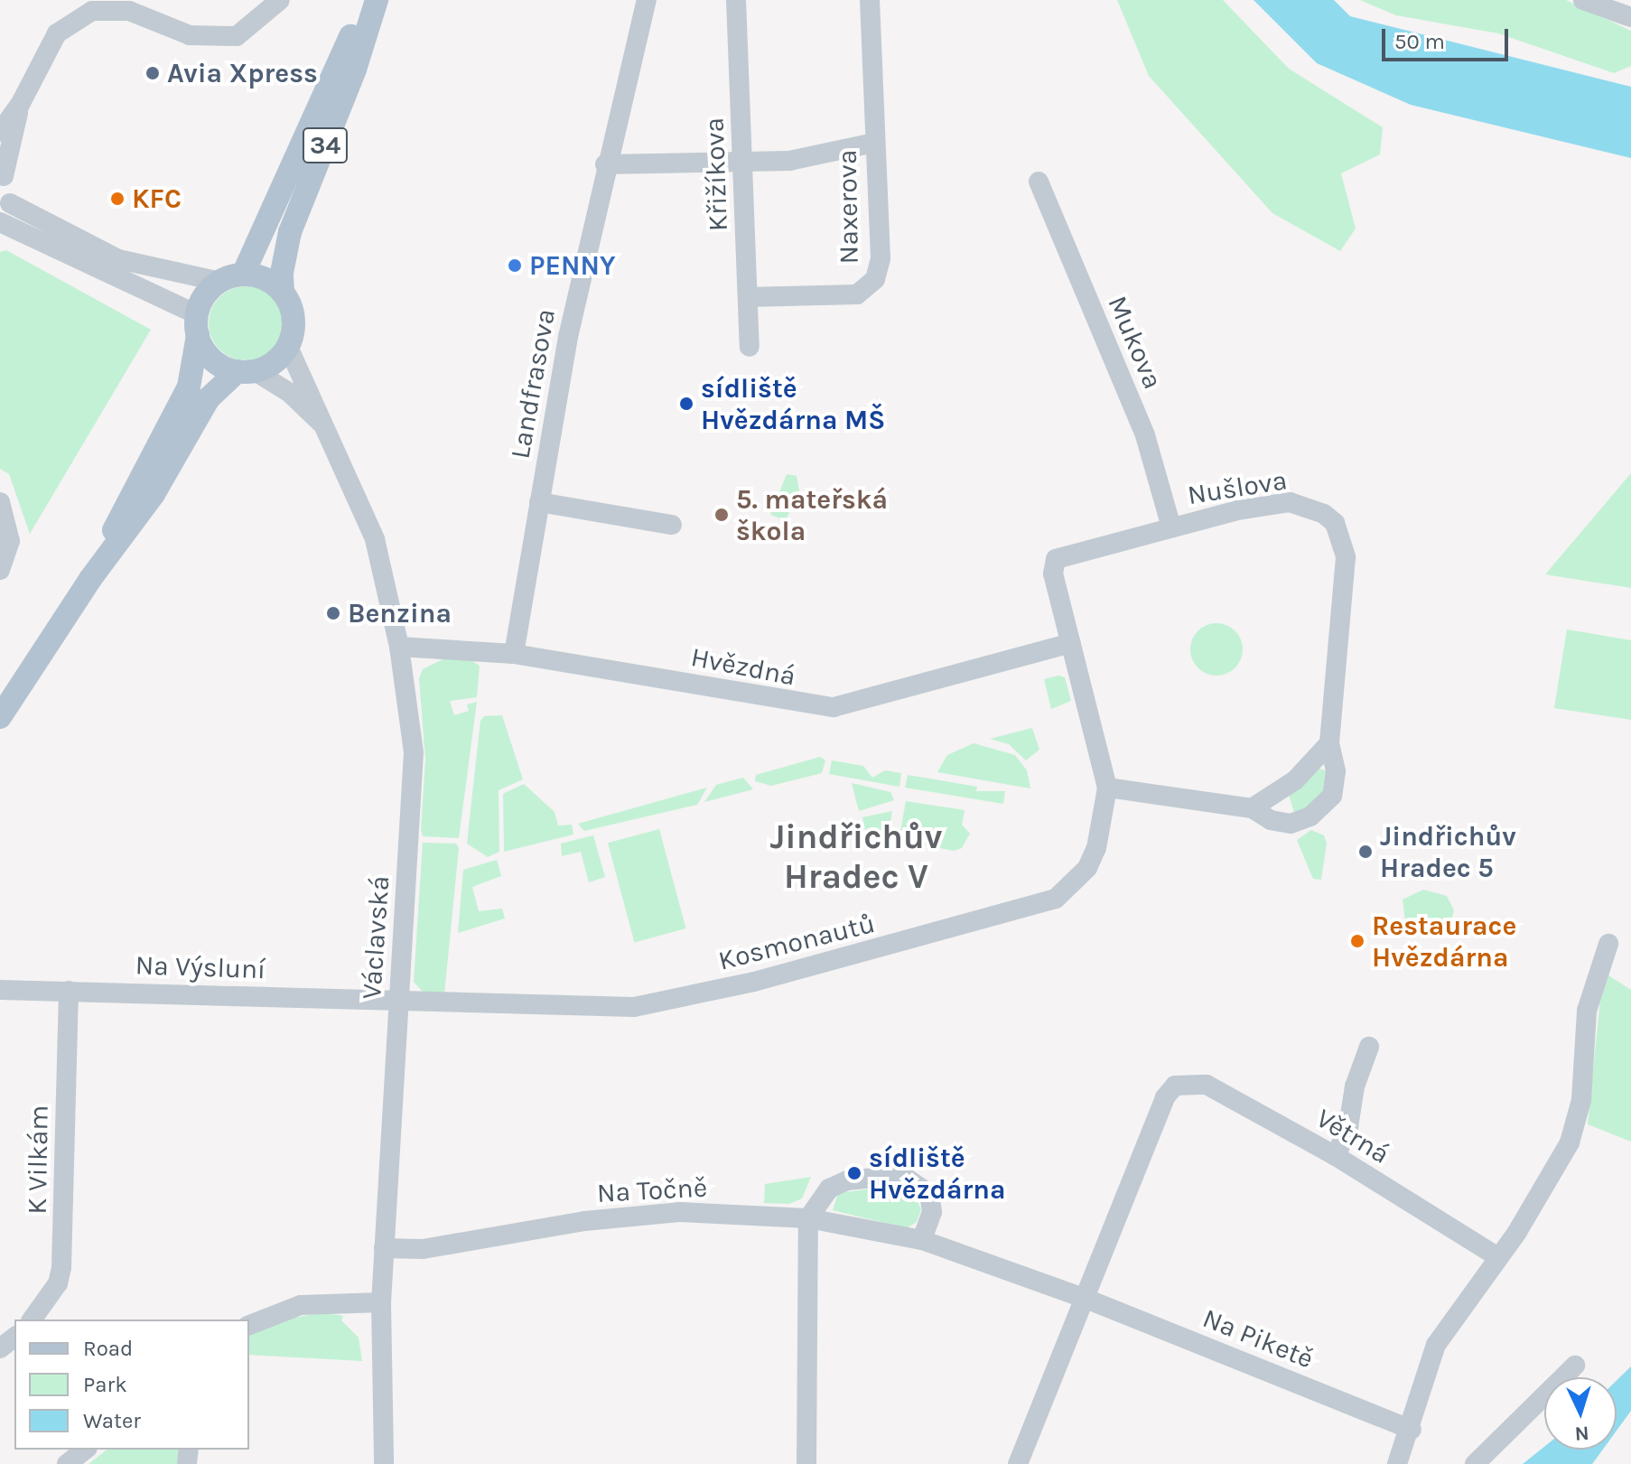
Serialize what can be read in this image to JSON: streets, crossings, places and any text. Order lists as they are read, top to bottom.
{
  "streets": {
    "main road": ["34"],
    "street": [
      "Křižíkova",
      "Naxerova",
      "Mukova",
      "Landfrasova",
      "Nušlova",
      "Hvězdná",
      "Václavská",
      "Kosmonautů",
      "Na Výsluní",
      "Větrná",
      "K Vilkám",
      "Na Točně",
      "Na Piketě"
    ]
  },
  "crossings": [
    ["34", "Václavská"],
    ["Křižíkova", "Naxerova"],
    ["Mukova", "Nušlova"],
    ["Landfrasova", "Hvězdná"],
    ["Nušlova", "Hvězdná"],
    ["Nušlova", "Kosmonautů"],
    ["Hvězdná", "Václavská"],
    ["Hvězdná", "Kosmonautů"],
    ["Václavská", "Kosmonautů"],
    ["Václavská", "Na Výsluní"],
    ["Václavská", "Na Točně"],
    ["Kosmonautů", "Na Výsluní"],
    ["Na Výsluní", "K Vilkám"],
    ["Větrná", "Na Piketě"],
    ["Na Točně", "Na Piketě"]
  ],
  "districts": ["Jindřichův Hradec V"],
  "places": [
    "Avia Xpress",
    "KFC",
    "PENNY",
    "sídliště Hvězdárna MŠ",
    "5. mateřská škola",
    "Benzina",
    "Jindřichův Hradec 5",
    "Restaurace Hvězdárna",
    "sídliště Hvězdárna"
  ],
  "legend": ["Road", "Park", "Water"],
  "scale_bar": "50 m",
  "north": "bottom"
}
